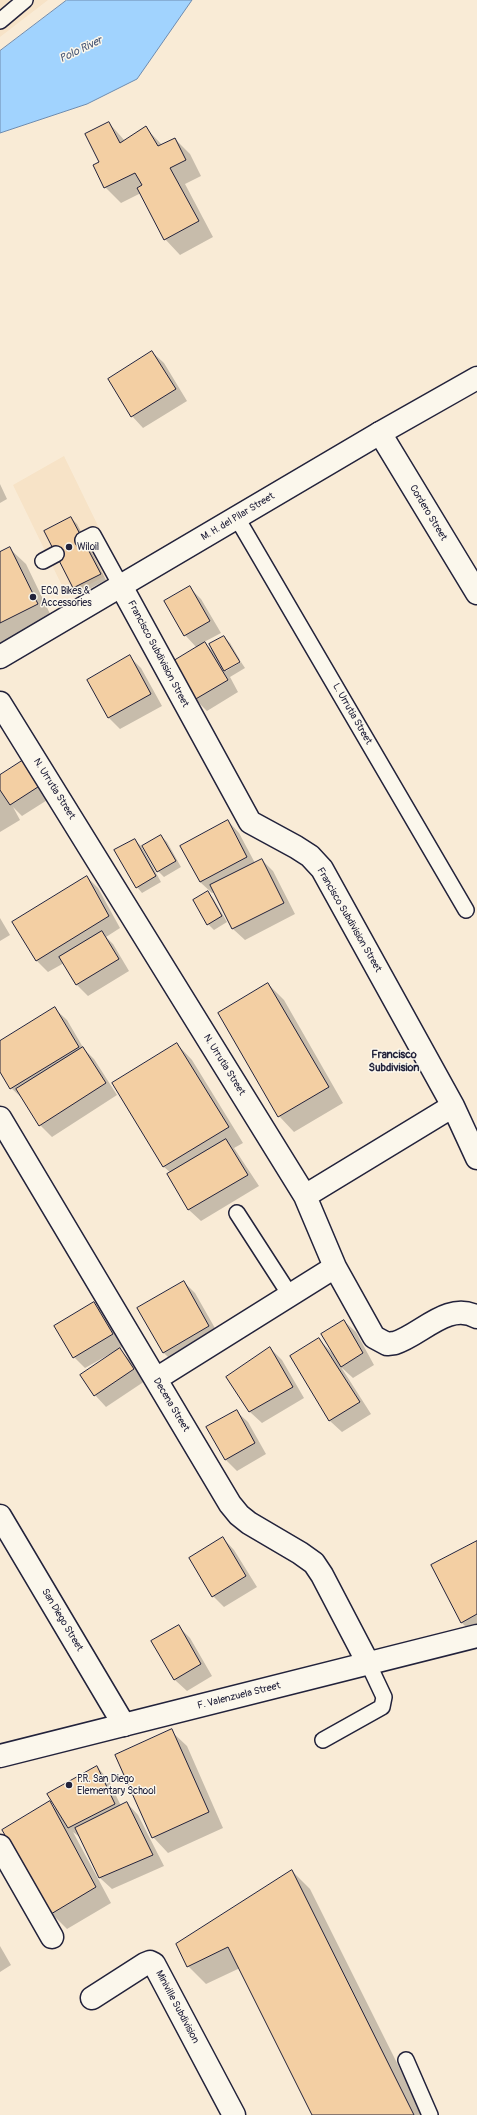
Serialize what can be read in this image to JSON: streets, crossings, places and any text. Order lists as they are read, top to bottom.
{
  "streets": {
    "street": [
      "Cordero Street",
      "M. H. del Pilar Street",
      "Francisco Subdivision Street",
      "N. Urrutia Street",
      "Decena Street",
      "San Diego Street",
      "F. Valenzuela Street",
      "Miniville Subdivision"
    ],
    "lane": ["L. Urrutia Street"]
  },
  "crossings": [
    ["Cordero Street", "M. H. del Pilar Street"],
    ["M. H. del Pilar Street", "Francisco Subdivision Street"],
    ["M. H. del Pilar Street", "L. Urrutia Street"],
    ["Decena Street", "F. Valenzuela Street"],
    ["San Diego Street", "F. Valenzuela Street"]
  ],
  "districts": ["Francisco Subdivision"],
  "water": ["Polo River"],
  "places": ["Wiloil", "ECQ Bikes & Accessories", "P.R. San Diego Elementary School"]
}
